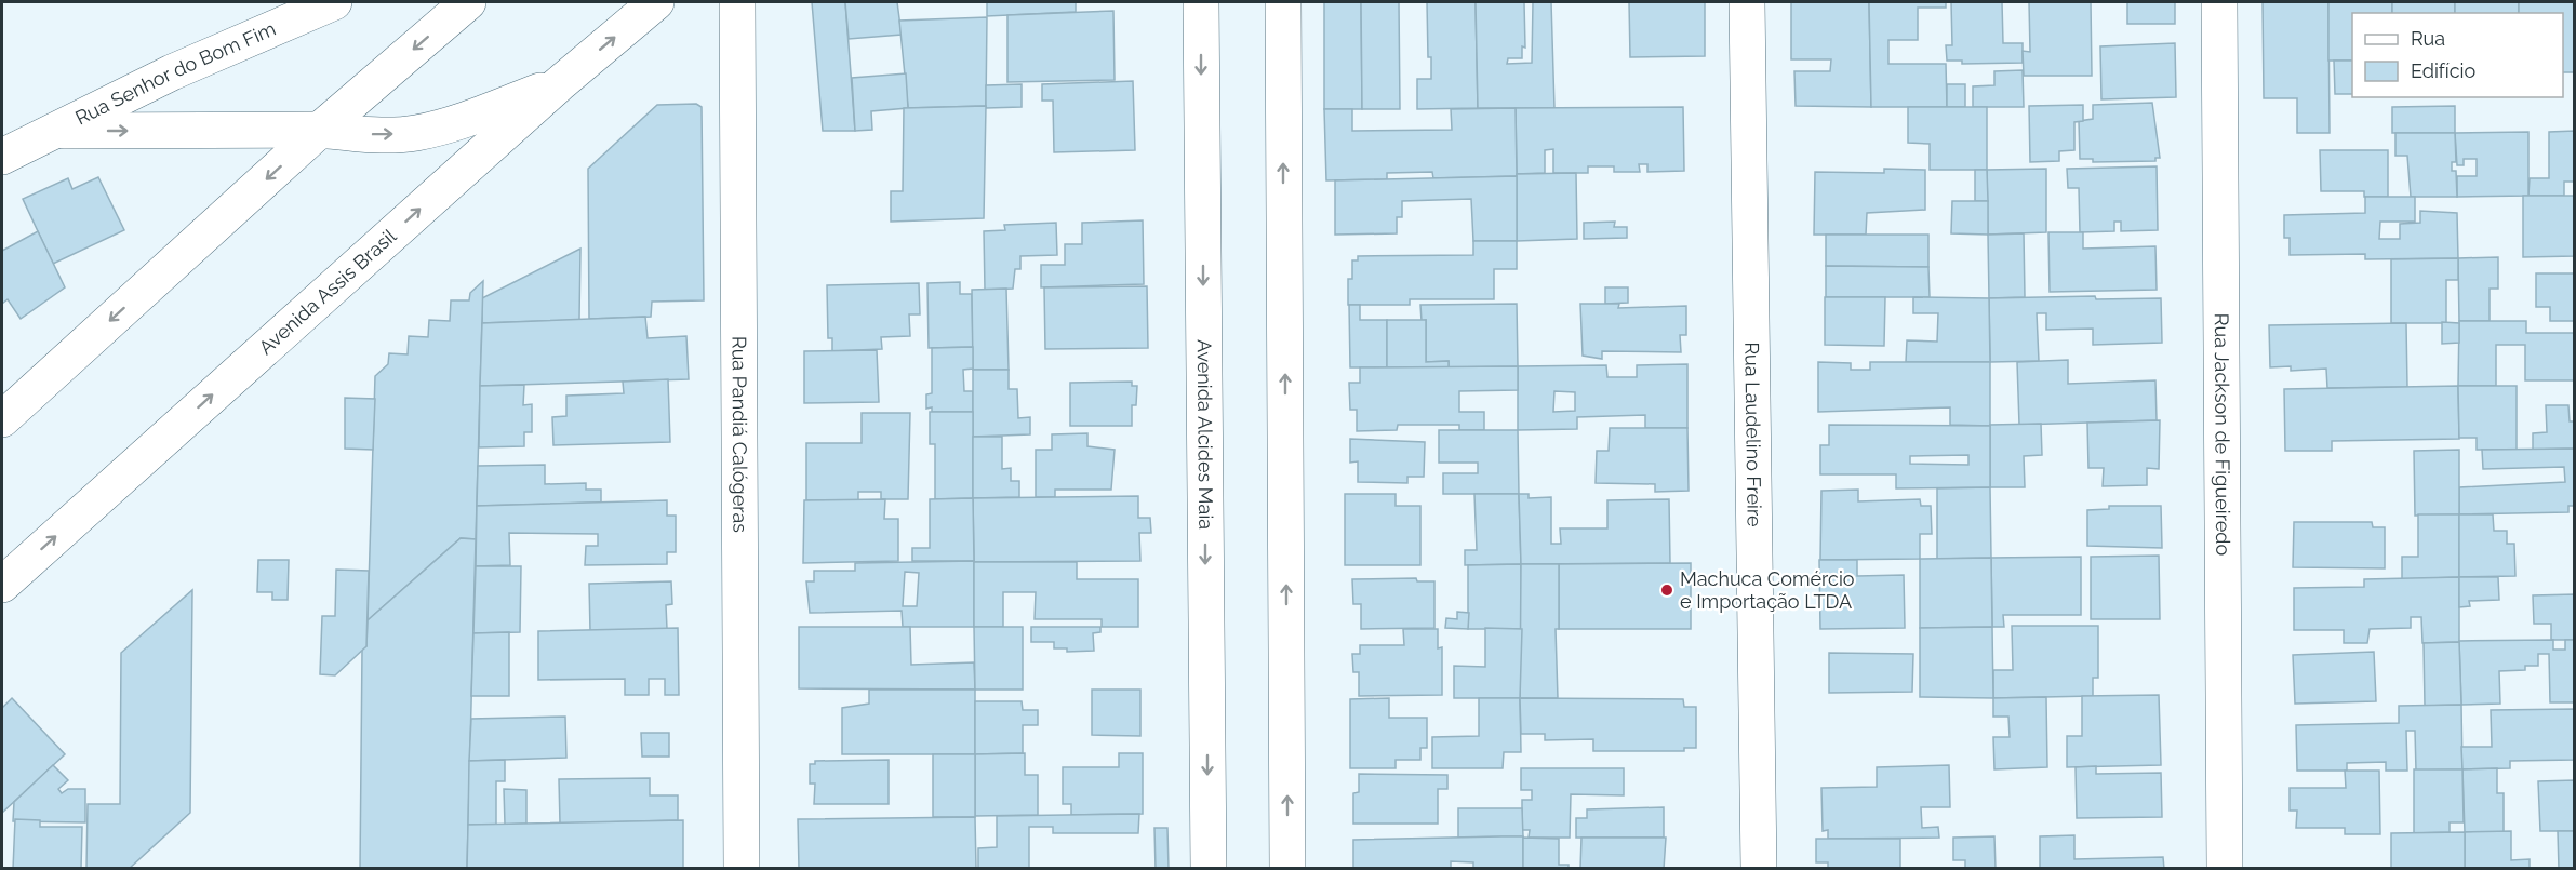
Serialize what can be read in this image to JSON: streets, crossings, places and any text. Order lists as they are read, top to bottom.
{
  "streets": {
    "street": [
      "Rua Senhor do Bom Fim",
      "Avenida Assis Brasil",
      "Rua Laudelino Freire",
      "Rua Jackson de Figueiredo",
      "Rua Pandiá Calógeras",
      "Avenida Alcides Maia"
    ]
  },
  "crossings": [
    ["Rua Senhor do Bom Fim", "Avenida Assis Brasil"]
  ],
  "places": ["Machuca Comércio e Importação LTDA"],
  "legend": ["Rua", "Edifício"]
}
